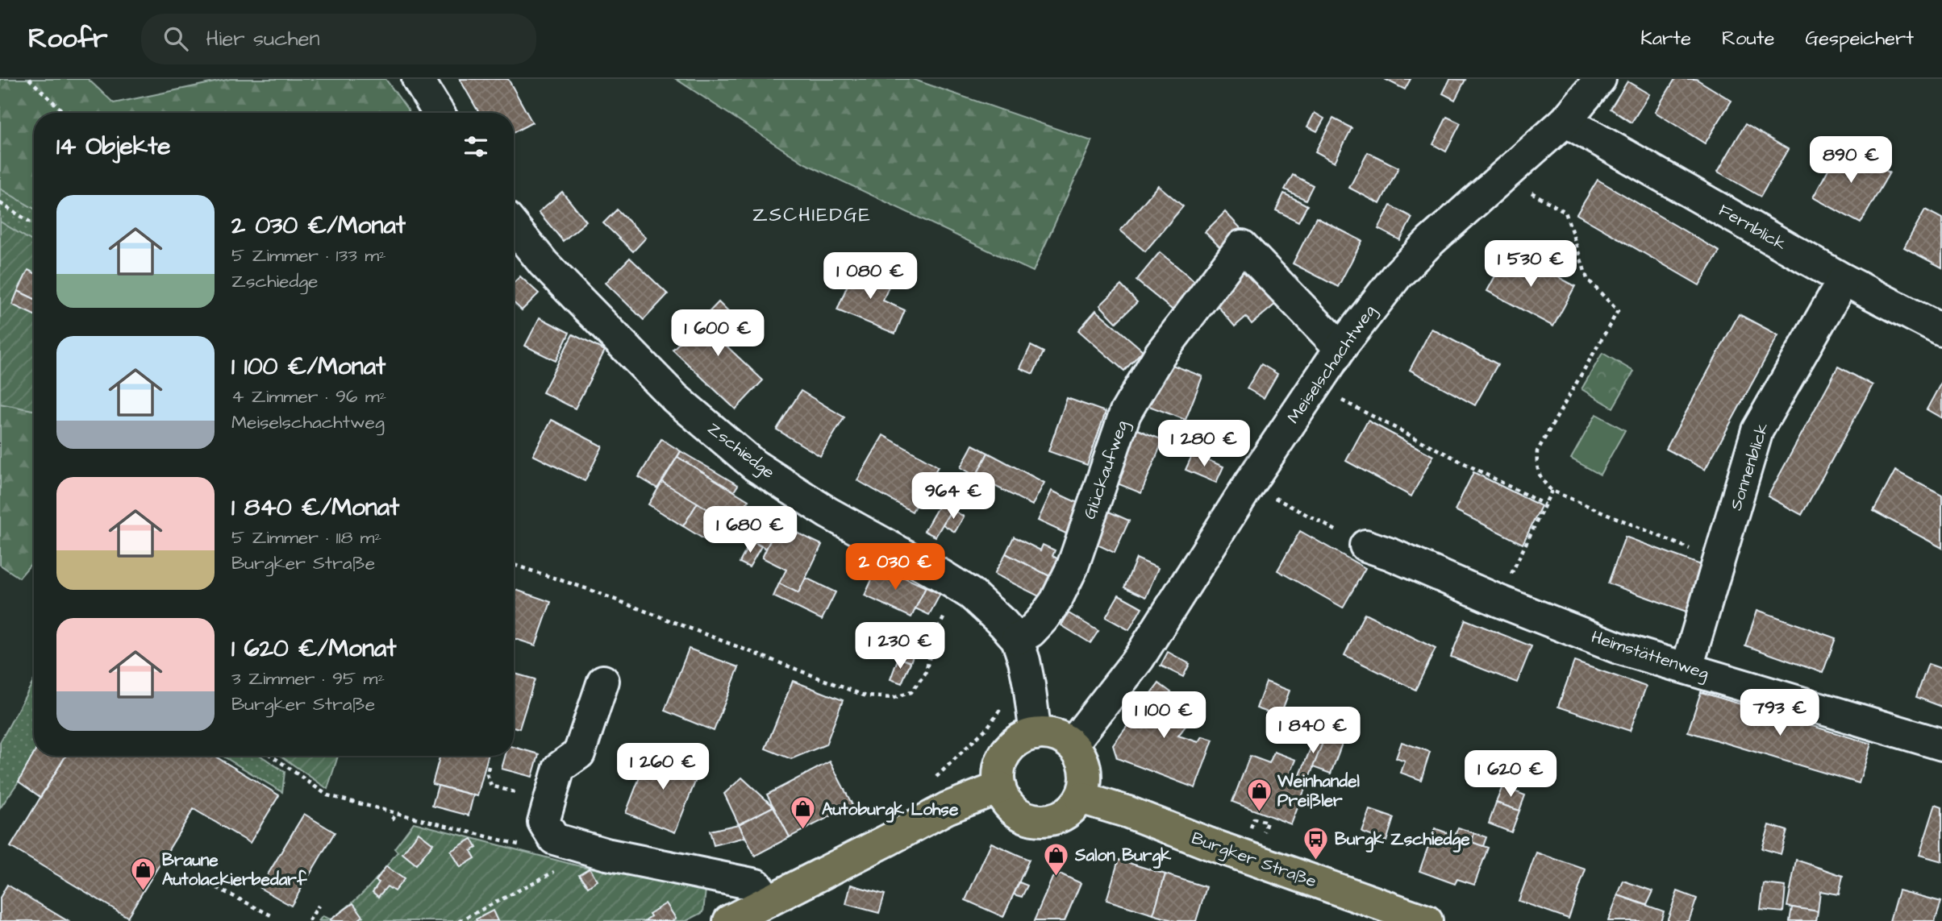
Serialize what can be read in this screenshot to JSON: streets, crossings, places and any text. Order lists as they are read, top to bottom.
{
  "streets": {
    "main road": ["Burgker Straße"],
    "street": [
      "Fernblick",
      "Meiselschachtweg",
      "Zschiedge",
      "Sonnenblick",
      "Glückaufweg",
      "Heimstättenweg"
    ]
  },
  "crossings": [
    ["Fernblick", "Meiselschachtweg"],
    ["Fernblick", "Sonnenblick"],
    ["Meiselschachtweg", "Zschiedge"],
    ["Meiselschachtweg", "Glückaufweg"],
    ["Meiselschachtweg", "Burgker Straße"],
    ["Zschiedge", "Glückaufweg"],
    ["Zschiedge", "Burgker Straße"],
    ["Sonnenblick", "Heimstättenweg"]
  ],
  "districts": ["ZSCHIEDGE"],
  "places": {
    "shop": [
      "Weinhandel Preißler",
      "Autoburgk Lohse",
      "Salon Burgk",
      "Braune Autolackierbedarf"
    ],
    "bus stop": ["Burgk Zschiedge"]
  },
  "page": {
    "header": "Roofr",
    "search": "Hier suchen",
    "nav": ["Karte", "Route", "Gespeichert"],
    "heading": "14 Objekte",
    "price": [
      "890 €",
      "1 530 €",
      "1 080 €",
      "1 600 €",
      "1 280 €",
      "964 €",
      "1 680 €",
      "2 030 €",
      "1 230 €",
      "793 €",
      "1 100 €",
      "1 840 €",
      "1 260 €",
      "1 620 €"
    ],
    "list": [
      {
        "name": "2 030 €/Monat",
        "note": "5 Zimmer · 133 m² · Zschiedge"
      },
      {
        "name": "1 100 €/Monat",
        "note": "4 Zimmer · 96 m² · Meiselschachtweg"
      },
      {
        "name": "1 840 €/Monat",
        "note": "5 Zimmer · 118 m² · Burgker Straße"
      },
      {
        "name": "1 620 €/Monat",
        "note": "3 Zimmer · 95 m² · Burgker Straße"
      }
    ]
  }
}
